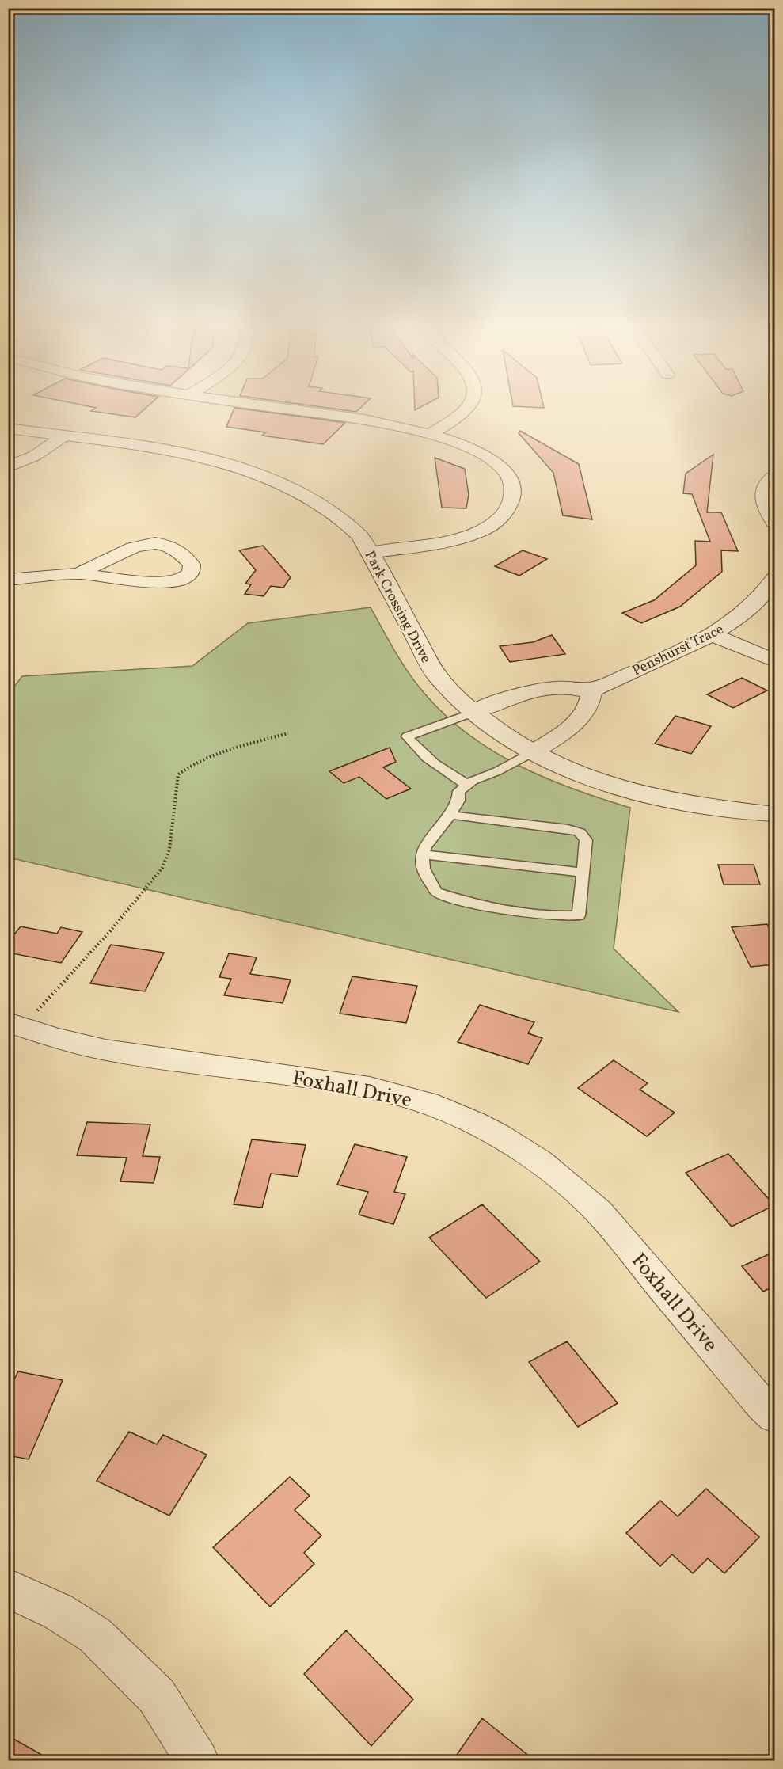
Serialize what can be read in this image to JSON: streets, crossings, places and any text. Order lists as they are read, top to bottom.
{
  "streets": {
    "street": ["Park Crossing Drive", "Penshurst Trace", "Foxhall Drive"]
  }
}
